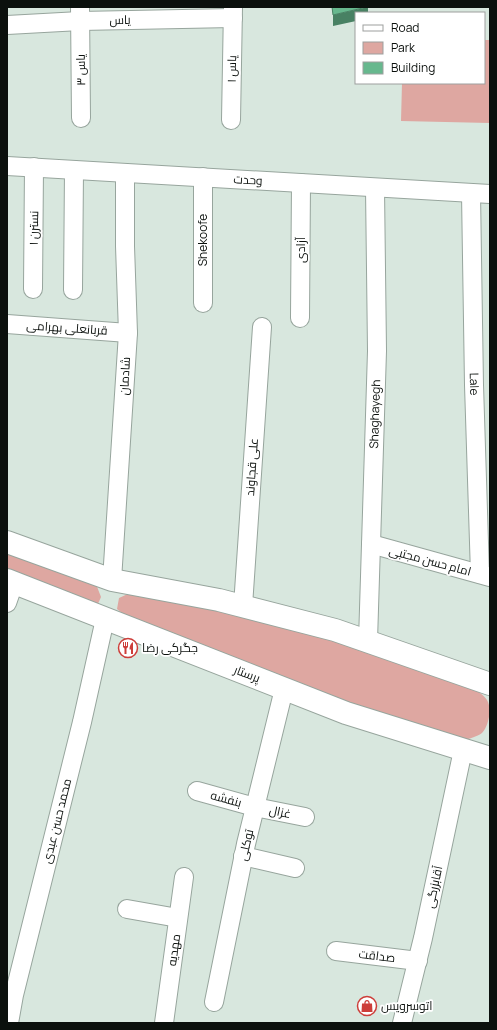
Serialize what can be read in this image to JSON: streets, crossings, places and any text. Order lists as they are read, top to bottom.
{
  "streets": {
    "main road": ["پرستار"],
    "street": [
      "یاس",
      "یاس ۱",
      "یاس ۳",
      "وحدت",
      "نسترن ۱",
      "Shekoofe",
      "آزادی",
      "قربانعلی بهرامی",
      "شادمان",
      "Lale",
      "Shaghayegh",
      "علی قجاوند",
      "امام حسن مجتبی",
      "بنفشه",
      "غزال",
      "محمد حسن عبدی",
      "توکلی",
      "آقابزرگی",
      "مهدیه",
      "صداقت"
    ]
  },
  "crossings": [
    ["یاس", "یاس ۱"],
    ["یاس", "یاس ۳"],
    ["وحدت", "نسترن ۱"],
    ["وحدت", "Shekoofe"],
    ["وحدت", "آزادی"],
    ["وحدت", "شادمان"],
    ["وحدت", "Lale"],
    ["وحدت", "Shaghayegh"],
    ["قربانعلی بهرامی", "شادمان"],
    ["Lale", "امام حسن مجتبی"],
    ["Shaghayegh", "امام حسن مجتبی"],
    ["پرستار", "محمد حسن عبدی"],
    ["پرستار", "توکلی"],
    ["پرستار", "آقابزرگی"],
    ["بنفشه", "غزال"],
    ["بنفشه", "توکلی"],
    ["غزال", "توکلی"],
    ["آقابزرگی", "صداقت"]
  ],
  "places": {
    "restaurant": ["جگرکی رضا"],
    "shop": ["اتوسرویس"]
  },
  "legend": ["Road", "Park", "Building"]
}
